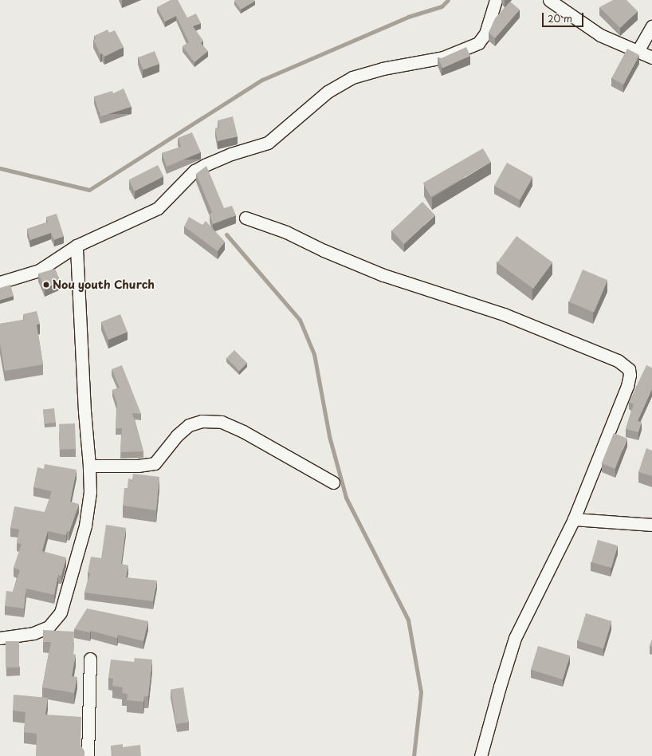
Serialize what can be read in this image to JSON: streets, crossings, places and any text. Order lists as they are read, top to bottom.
{
  "places": ["Nou youth Church"],
  "scale_bar": "20 m"
}
